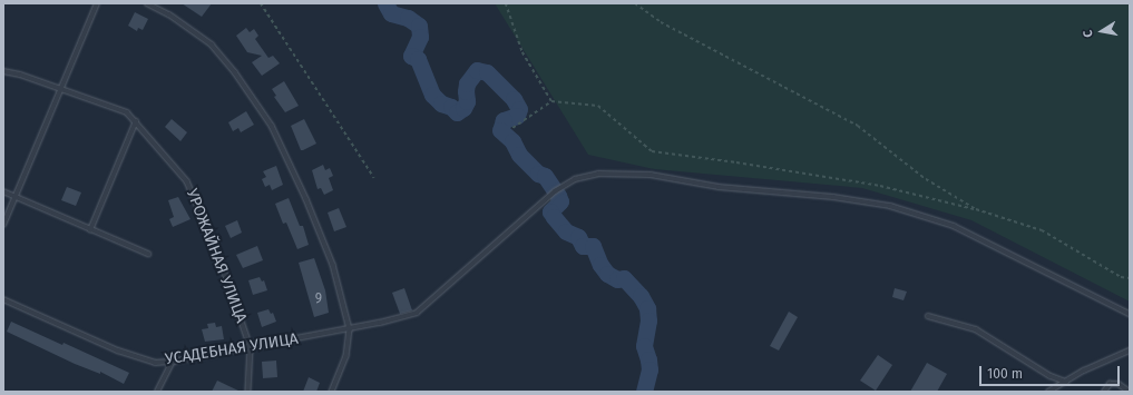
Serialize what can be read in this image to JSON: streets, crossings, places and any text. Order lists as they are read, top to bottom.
{
  "streets": {
    "lane": ["УРОЖАЙНАЯ УЛИЦА", "УСАДЕБНАЯ УЛИЦА"]
  },
  "crossings": [
    ["УРОЖАЙНАЯ УЛИЦА", "УСАДЕБНАЯ УЛИЦА"]
  ],
  "house_numbers": ["9"],
  "scale_bar": "100 m",
  "north": "left"
}
